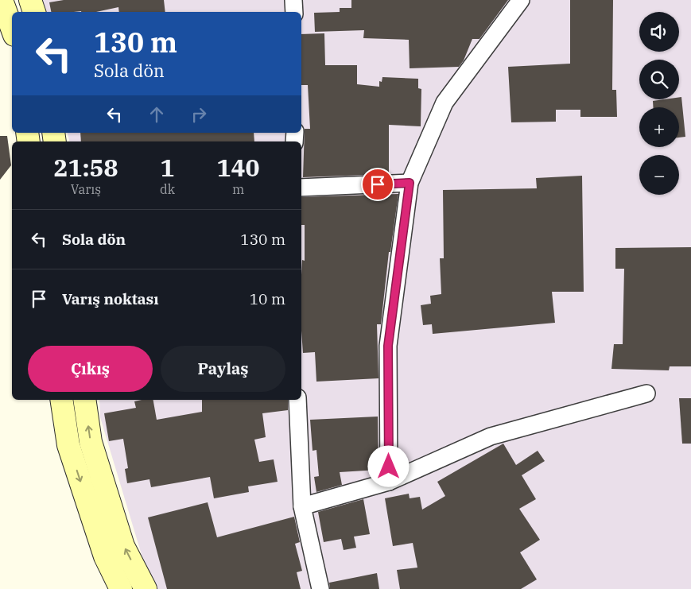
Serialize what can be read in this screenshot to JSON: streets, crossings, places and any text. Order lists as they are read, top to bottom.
{
  "page": {
    "map_buttons": ["+", "−"],
    "turn": ["130 m", "Sola dön"],
    "eta": [
      "21:58",
      "Varış",
      "1",
      "dk",
      "140",
      "m"
    ],
    "list": [
      {
        "name": "Sola dön",
        "value": "130 m"
      },
      {
        "name": "Varış noktası",
        "value": "10 m"
      }
    ],
    "buttons": ["Çıkış", "Paylaş"]
  }
}
